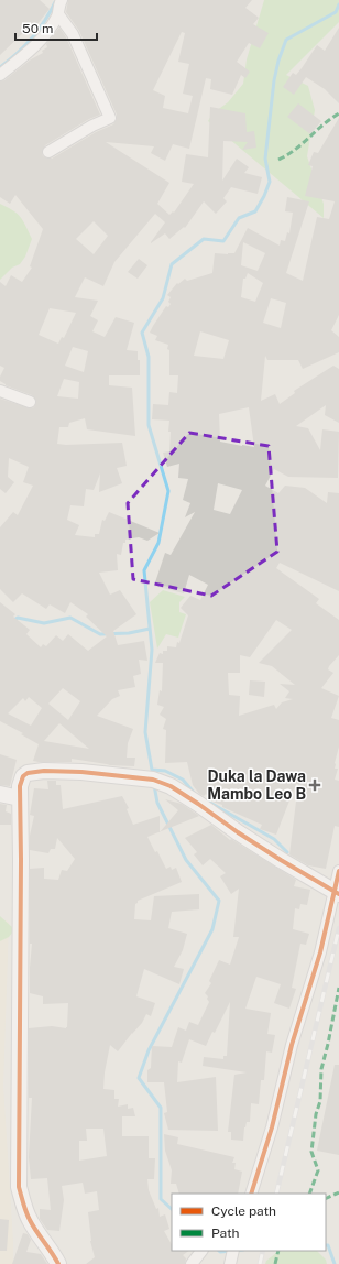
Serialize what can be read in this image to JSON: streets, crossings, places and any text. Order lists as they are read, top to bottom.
{
  "places": {
    "health": ["Duka la Dawa Mambo Leo B"]
  },
  "legend": ["Cycle path", "Path"],
  "scale_bar": "50 m"
}
